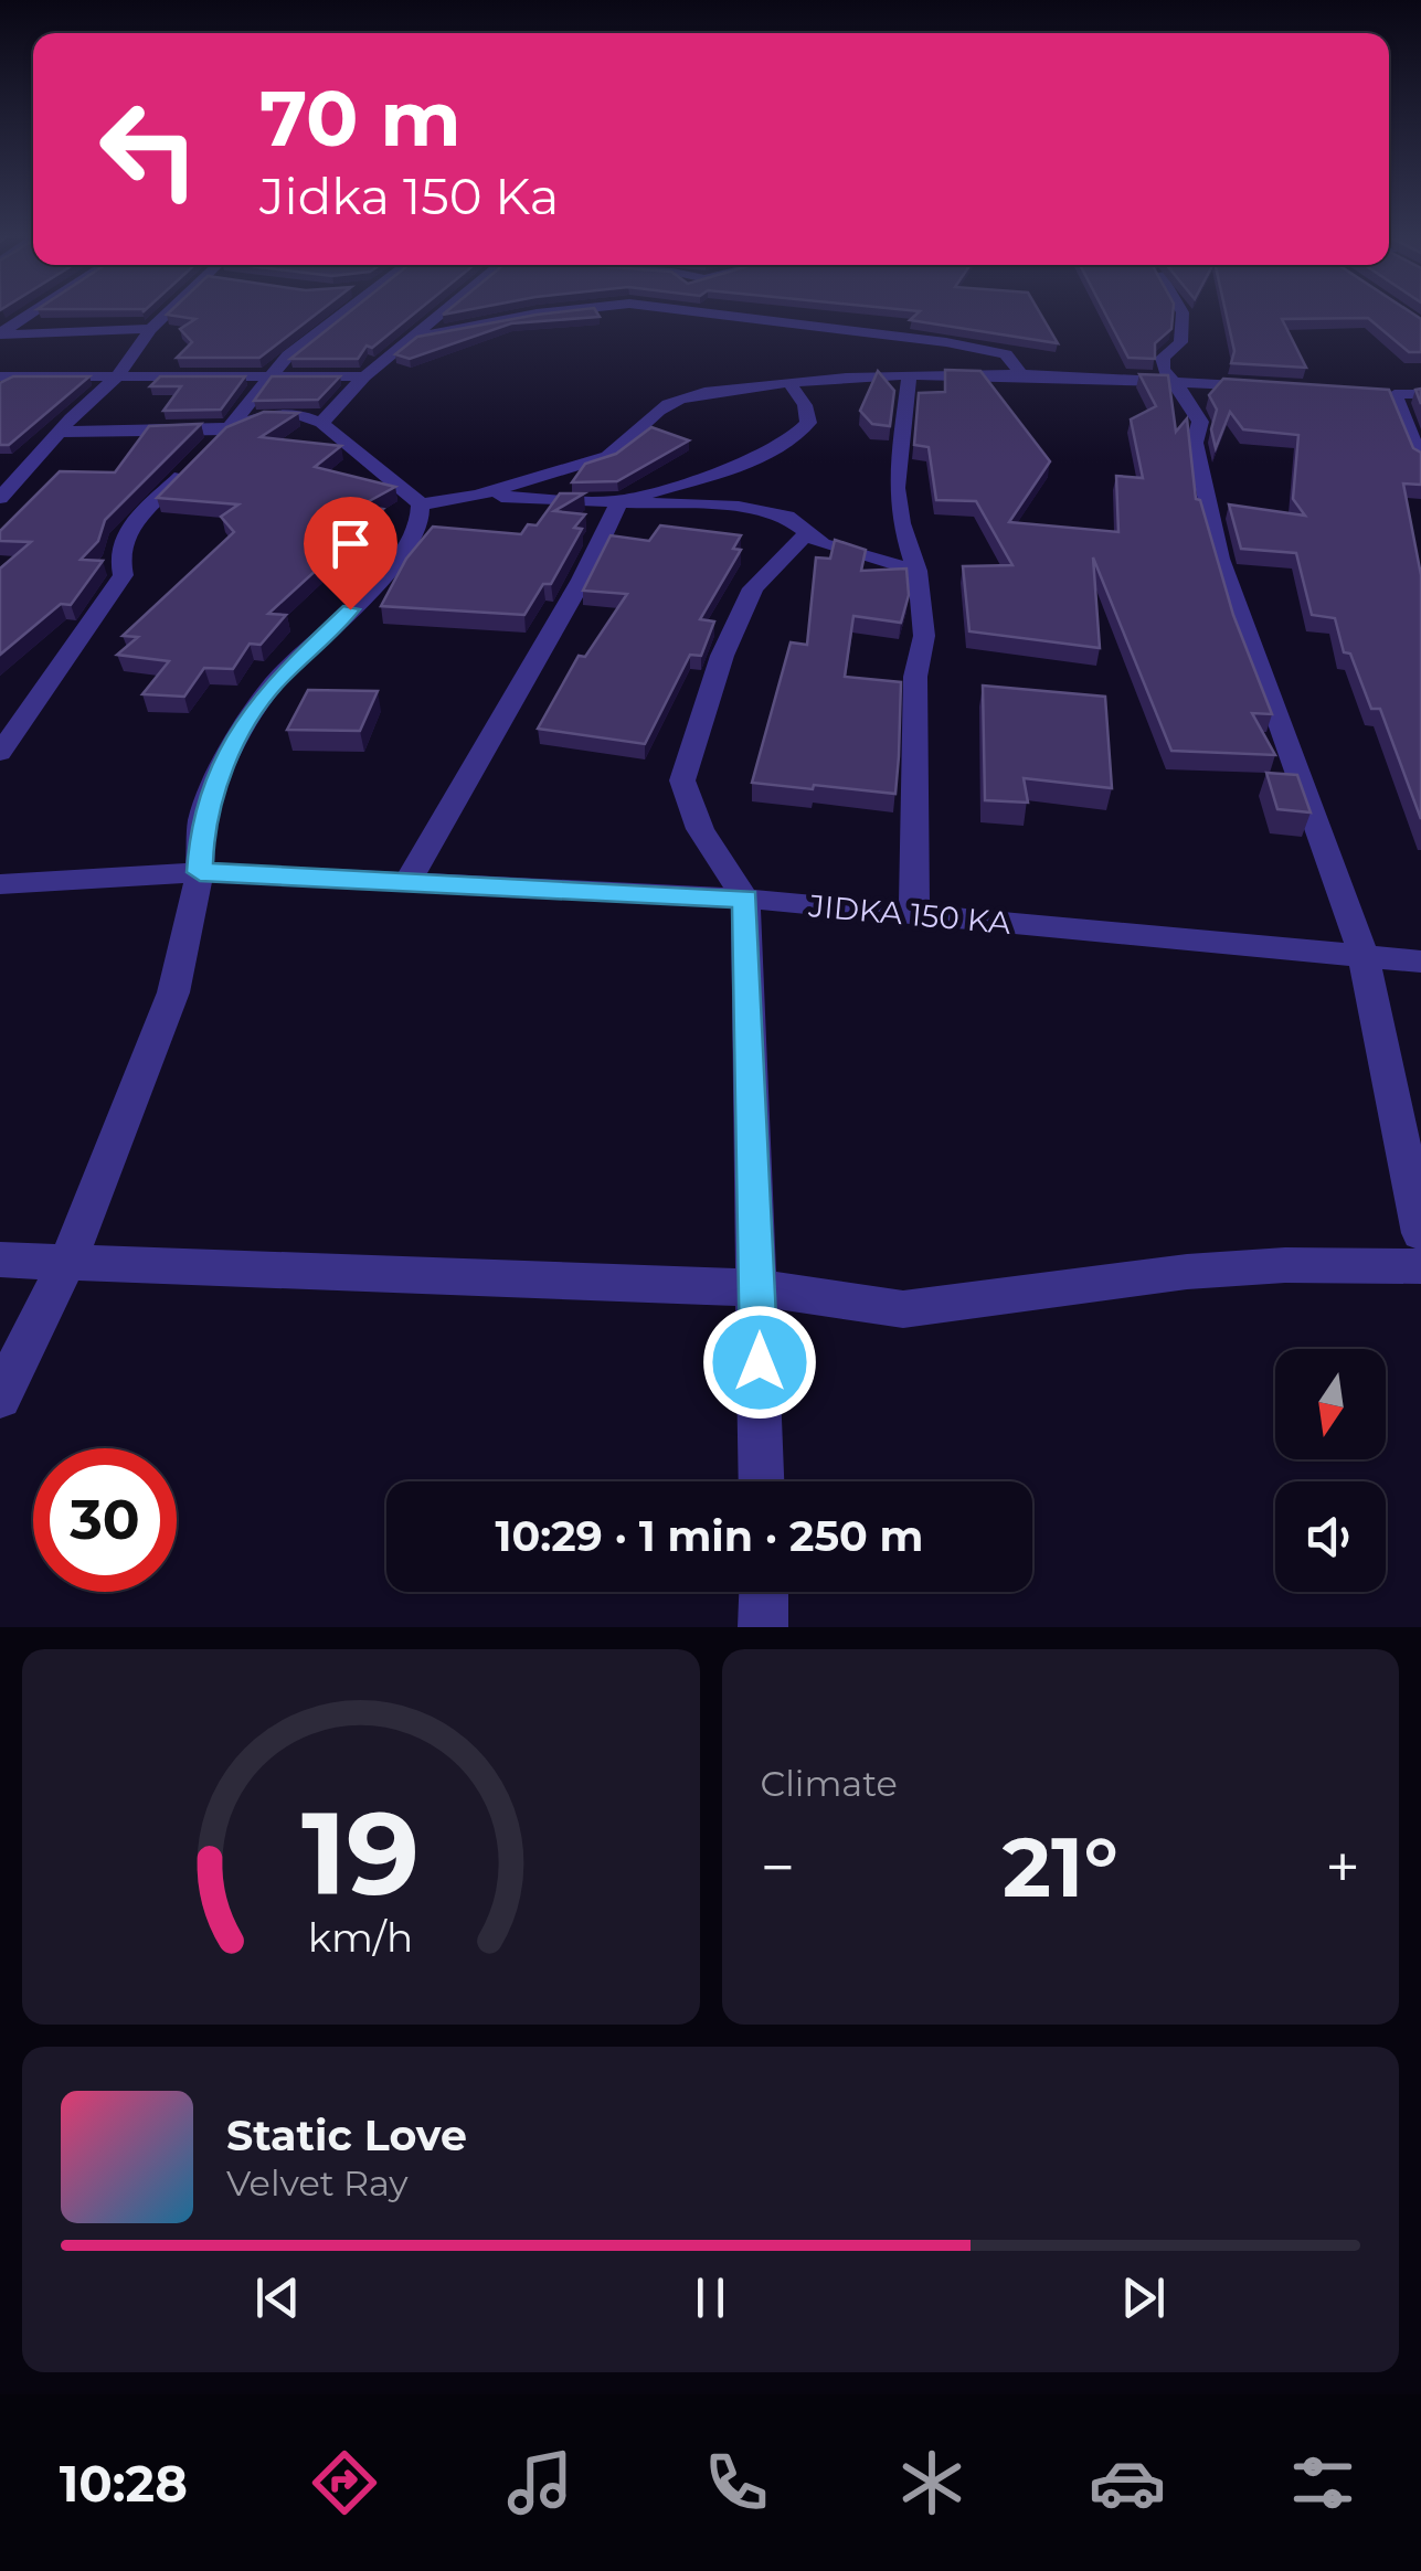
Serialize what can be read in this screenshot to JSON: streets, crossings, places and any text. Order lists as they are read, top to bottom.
{
  "streets": {
    "street": ["JIDKA 150 KA"]
  },
  "north": "bottom",
  "page": {
    "turn": ["70 m", "Jidka 150 Ka"],
    "limit": "30",
    "trip": "10:29 · 1 min · 250 m",
    "tile": "Climate",
    "heat": ["−", "21°", "+"],
    "song": ["Static Love", "Velvet Ray"],
    "tabs": "10:28",
    "gauge": ["19", "km/h"]
  }
}
